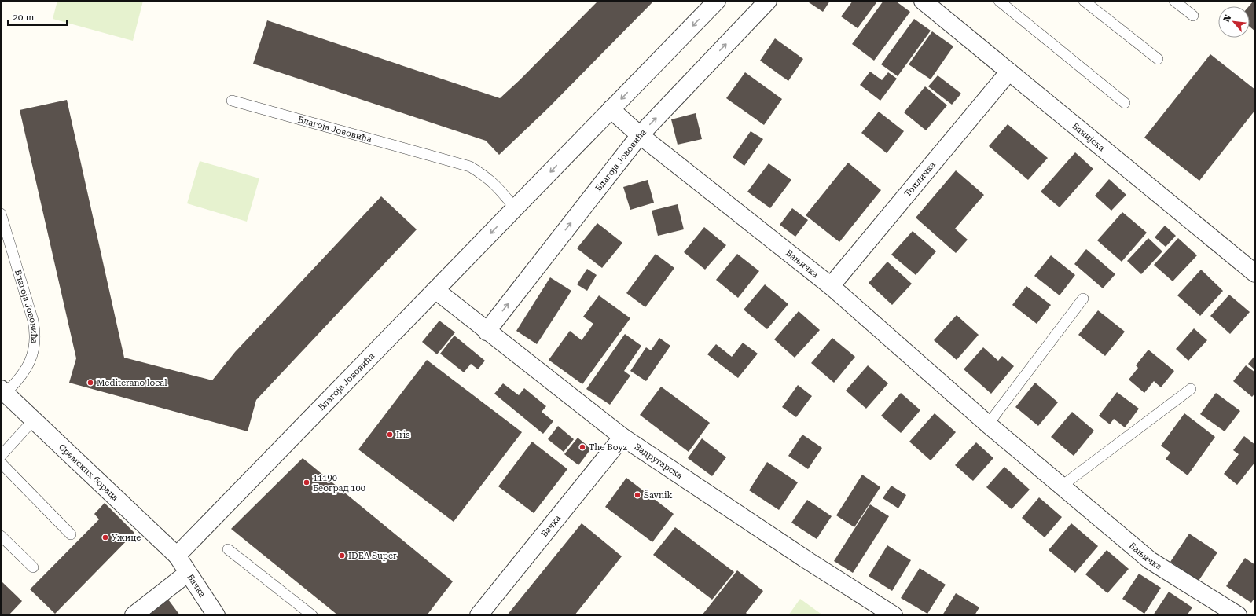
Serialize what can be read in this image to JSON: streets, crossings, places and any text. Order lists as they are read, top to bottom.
{
  "streets": {
    "street": [
      "Благоја Јововића",
      "Банијска",
      "Топличка",
      "Бањичка",
      "Задругарска",
      "Сремских бораца",
      "Бачка"
    ]
  },
  "crossings": [
    ["Благоја Јововића", "Бањичка"],
    ["Благоја Јововића", "Задругарска"],
    ["Благоја Јововића", "Сремских бораца"],
    ["Благоја Јововића", "Бачка"],
    ["Банијска", "Топличка"],
    ["Топличка", "Бањичка"],
    ["Задругарска", "Бачка"],
    ["Сремских бораца", "Бачка"]
  ],
  "places": [
    "Mediterano local",
    "Iris",
    "The Boyz",
    "11190 Београд 100",
    "Šavnik",
    "Ужице",
    "IDEA Super"
  ],
  "scale_bar": "20 m",
  "north": "top left"
}
